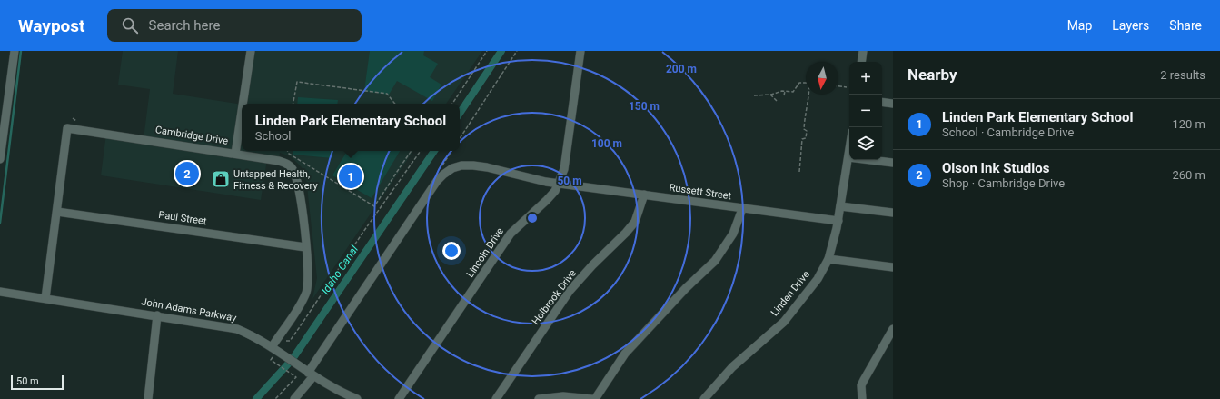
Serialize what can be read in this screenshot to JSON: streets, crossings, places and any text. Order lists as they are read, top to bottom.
{
  "streets": {
    "street": [
      "Cambridge Drive",
      "Russett Street",
      "Paul Street",
      "Lincoln Drive",
      "Linden Drive",
      "Holbrook Drive",
      "John Adams Parkway"
    ]
  },
  "crossings": [
    ["Cambridge Drive", "Paul Street"],
    ["Cambridge Drive", "John Adams Parkway"],
    ["Russett Street", "Lincoln Drive"],
    ["Russett Street", "Linden Drive"],
    ["Russett Street", "Holbrook Drive"],
    ["Russett Street", "John Adams Parkway"]
  ],
  "water": ["Idaho Canal"],
  "places": {
    "shop": ["Untapped Health, Fitness & Recovery"]
  },
  "scale_bar": "50 m",
  "north": "bottom",
  "page": {
    "header": "Waypost",
    "search": "Search here",
    "nav": ["Map", "Layers", "Share"],
    "heading": ["Nearby", "2 results"],
    "map_buttons": ["+", "−"],
    "list": [
      {
        "mark": "1",
        "name": "Linden Park Elementary School",
        "note": "School · Cambridge Drive",
        "value": "120 m"
      },
      {
        "mark": "2",
        "name": "Olson Ink Studios",
        "note": "Shop · Cambridge Drive",
        "value": "260 m"
      }
    ],
    "popup": ["Linden Park Elementary School", "School"],
    "pins": ["2", "1"],
    "scale": "50 m"
  },
  "rings": [
    "200 m",
    "150 m",
    "100 m",
    "50 m"
  ]
}
